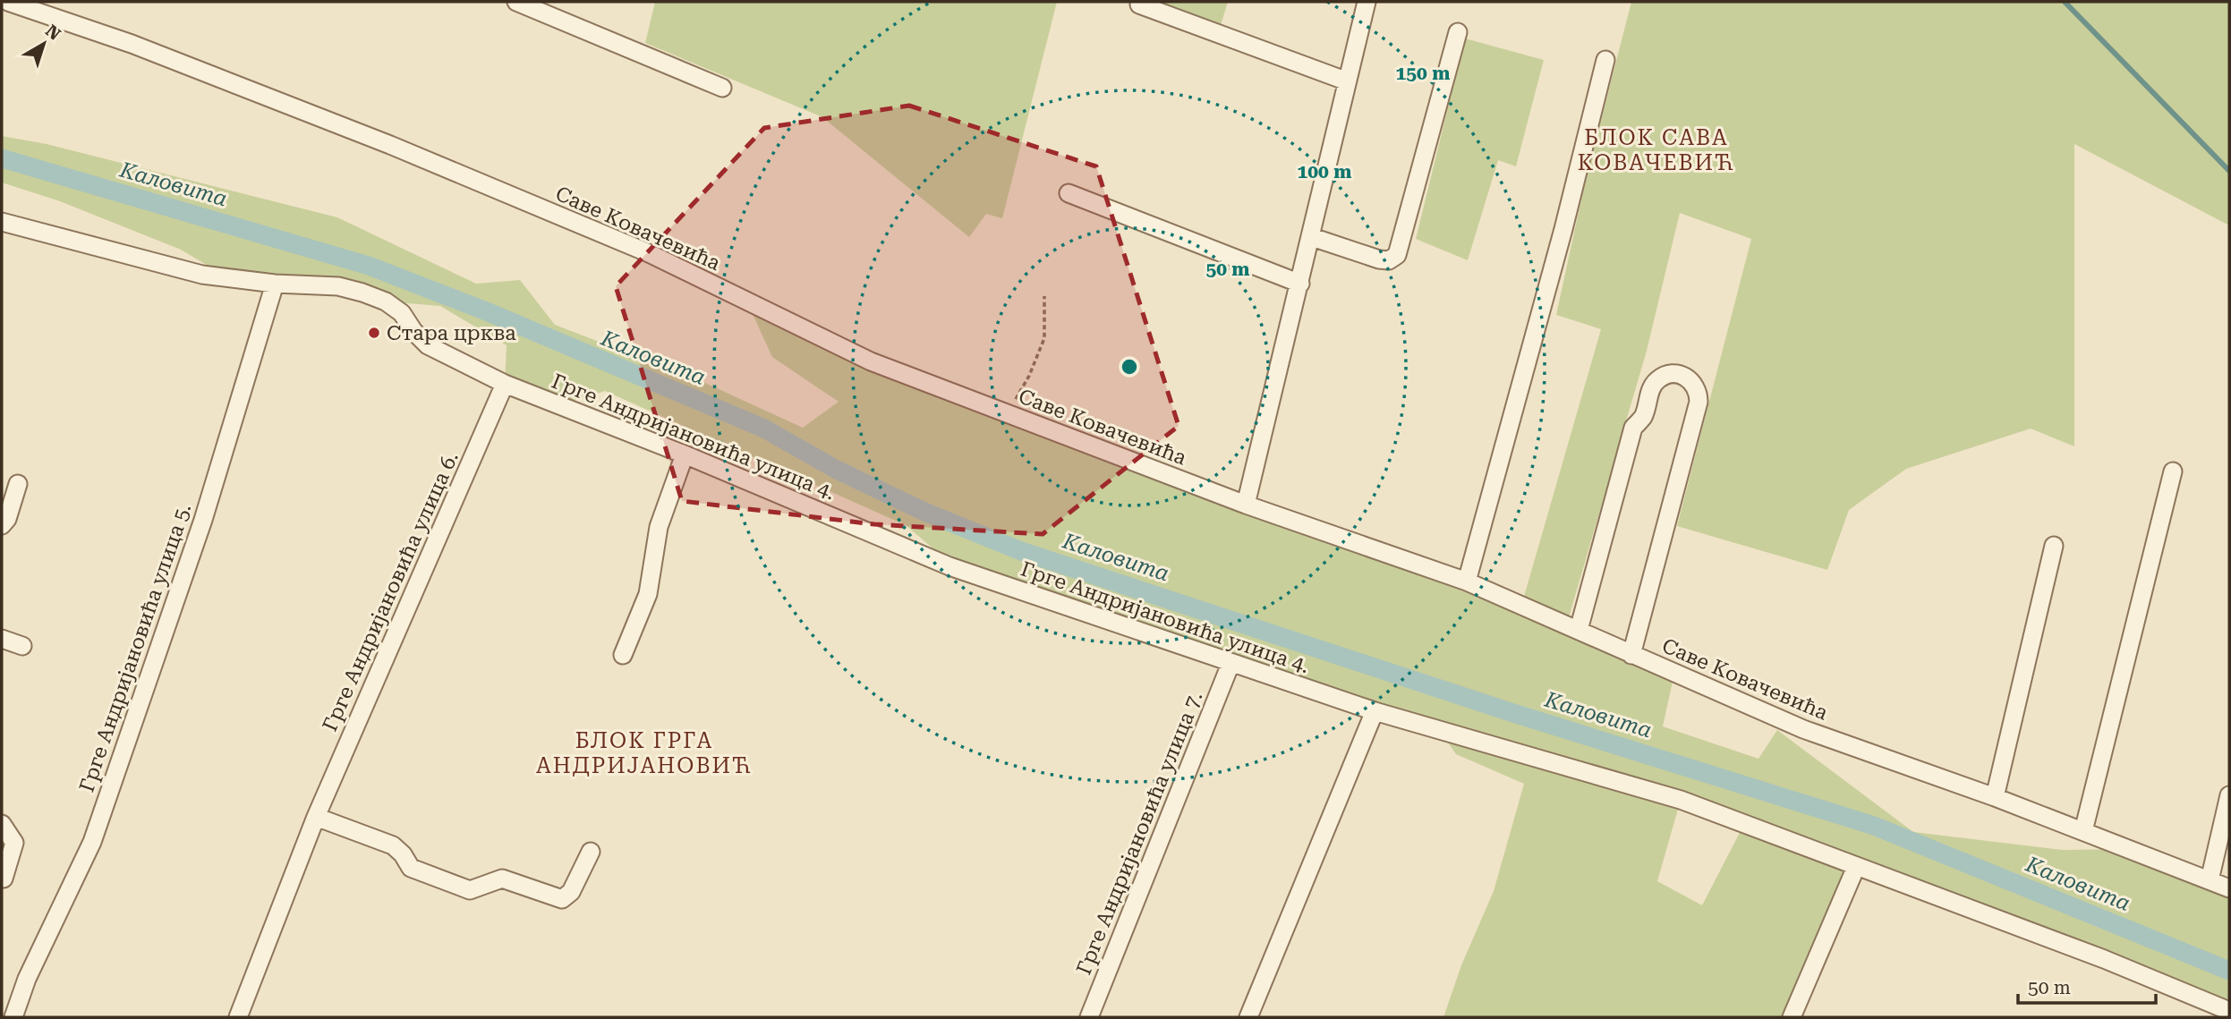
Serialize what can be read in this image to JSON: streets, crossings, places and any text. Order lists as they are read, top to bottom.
{
  "streets": {
    "street": [
      "Саве Ковачевића",
      "Грге Андријановића улица 4.",
      "Грге Андријановића улица 6.",
      "Грге Андријановића улица 5.",
      "Грге Андријановића улица 7."
    ]
  },
  "crossings": [
    ["Грге Андријановића улица 4.", "Грге Андријановића улица 6."],
    ["Грге Андријановића улица 4.", "Грге Андријановића улица 5."],
    ["Грге Андријановића улица 4.", "Грге Андријановића улица 7."]
  ],
  "districts": ["БЛОК САВА КОВАЧЕВИЋ", "БЛОК ГРГА АНДРИЈАНОВИЋ"],
  "water": ["Каловита"],
  "places": ["Стара црква"],
  "scale_bar": "50 m",
  "north": "top right",
  "rings": ["150 m", "100 m", "50 m"]
}
